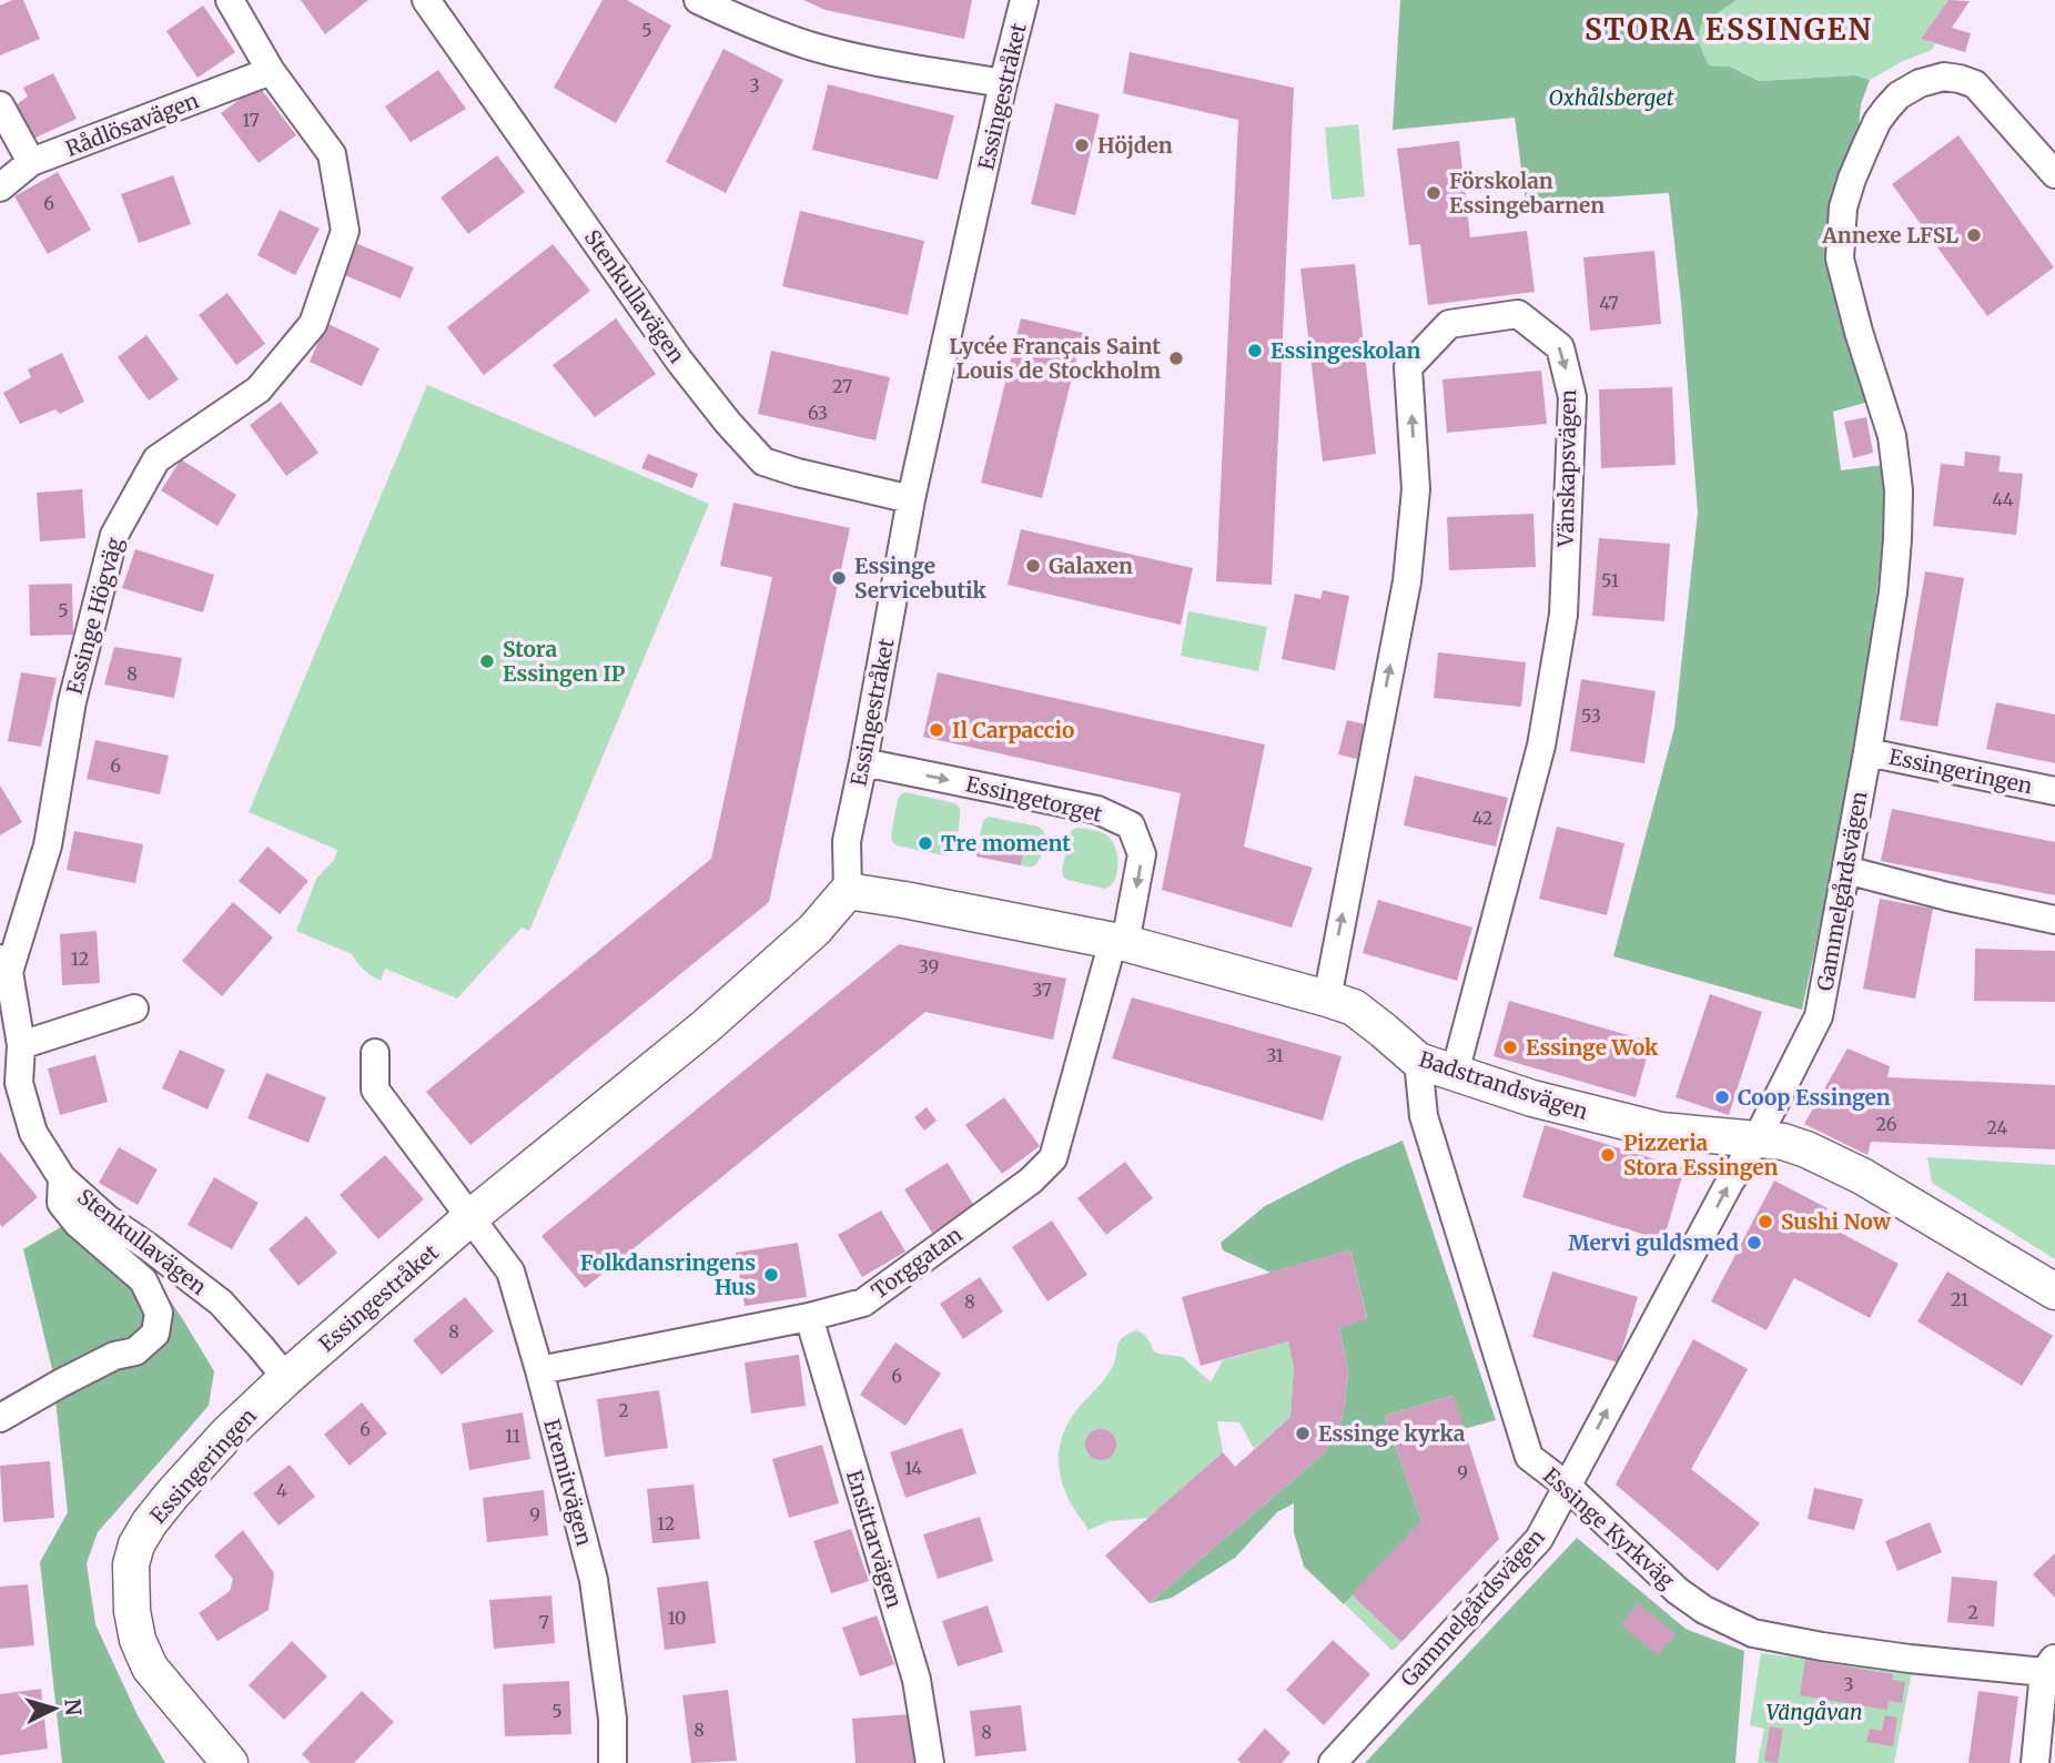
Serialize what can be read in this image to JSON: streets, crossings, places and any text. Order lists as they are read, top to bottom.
{
  "streets": {
    "street": [
      "Essingestråket",
      "Rådlösavägen",
      "Stenkullavägen",
      "Vänskapsvägen",
      "Essinge Högväg",
      "Essingeringen",
      "Essingetorget",
      "Gammelgårdsvägen",
      "Badstrandsvägen",
      "Torggatan",
      "Eremitvägen",
      "Essinge Kyrkväg",
      "Ensittarvägen"
    ]
  },
  "crossings": [
    ["Essingestråket", "Stenkullavägen"],
    ["Essingestråket", "Essingeringen"],
    ["Essingestråket", "Essingetorget"],
    ["Essingestråket", "Badstrandsvägen"],
    ["Essingestråket", "Eremitvägen"],
    ["Rådlösavägen", "Essinge Högväg"],
    ["Stenkullavägen", "Essinge Högväg"],
    ["Stenkullavägen", "Essingeringen"],
    ["Vänskapsvägen", "Badstrandsvägen"],
    ["Essingeringen", "Gammelgårdsvägen"],
    ["Essingetorget", "Badstrandsvägen"],
    ["Essingetorget", "Torggatan"],
    ["Gammelgårdsvägen", "Badstrandsvägen"],
    ["Gammelgårdsvägen", "Essinge Kyrkväg"],
    ["Badstrandsvägen", "Torggatan"],
    ["Badstrandsvägen", "Essinge Kyrkväg"],
    ["Torggatan", "Eremitvägen"],
    ["Torggatan", "Ensittarvägen"]
  ],
  "districts": ["STORA ESSINGEN"],
  "parks": ["Oxhålsberget", "Vängåvan"],
  "places": [
    "Höjden",
    "Förskolan Essingebarnen",
    "Annexe LFSL",
    "Essingeskolan",
    "Lycée Français Saint Louis de Stockholm",
    "Galaxen",
    "Essinge Servicebutik",
    "Stora Essingen IP",
    "Il Carpaccio",
    "Tre moment",
    "Essinge Wok",
    "Coop Essingen",
    "Pizzeria Stora Essingen",
    "Sushi Now",
    "Mervi guldsmed",
    "Folkdansringens Hus",
    "Essinge kyrka"
  ],
  "house_numbers": [
    "5",
    "3",
    "17",
    "6",
    "47",
    "27",
    "63",
    "44",
    "51",
    "5",
    "8",
    "53",
    "6",
    "42",
    "12",
    "39",
    "37",
    "31",
    "26",
    "24",
    "21",
    "8",
    "8",
    "6",
    "2",
    "6",
    "11",
    "14",
    "9",
    "4",
    "9",
    "12",
    "2",
    "10",
    "7",
    "3",
    "5",
    "8",
    "8"
  ],
  "north": "right"
}
